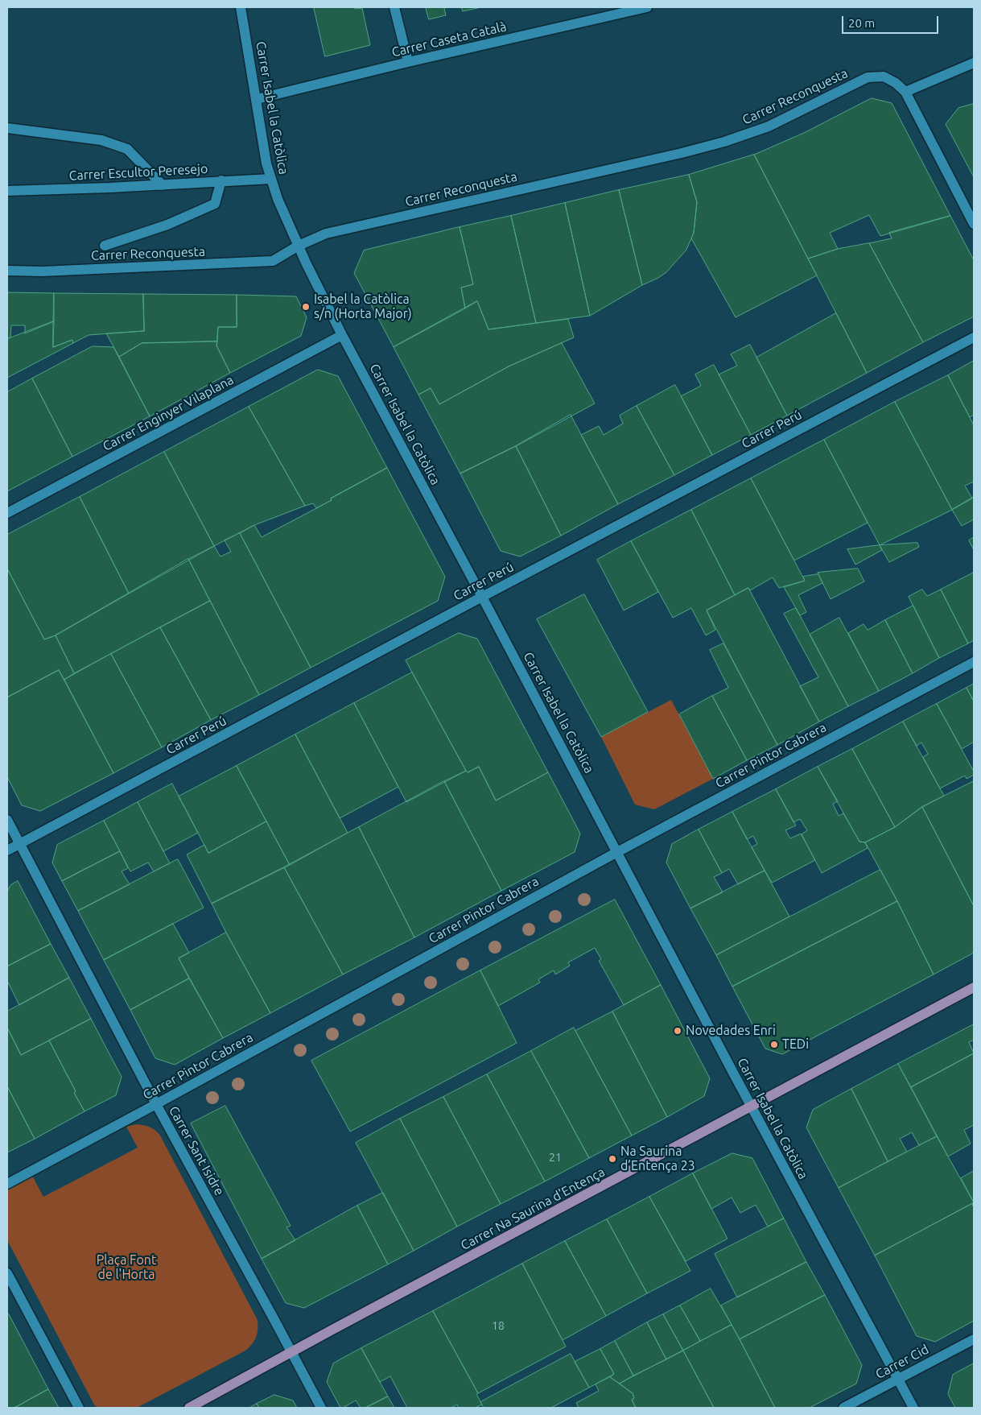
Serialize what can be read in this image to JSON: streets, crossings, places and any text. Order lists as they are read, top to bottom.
{
  "streets": {
    "main road": ["Carrer Na Saurina d'Entença"],
    "street": [
      "Carrer Caseta Català",
      "Carrer Reconquesta",
      "Carrer Isabel la Catòlica",
      "Carrer Escultor Peresejo",
      "Carrer Enginyer Vilaplana",
      "Carrer Perú",
      "Carrer Pintor Cabrera",
      "Carrer Sant Isidre",
      "Carrer Cid"
    ]
  },
  "crossings": [
    ["Carrer Caseta Català", "Carrer Isabel la Catòlica"],
    ["Carrer Reconquesta", "Carrer Isabel la Catòlica"],
    ["Carrer Isabel la Catòlica", "Carrer Escultor Peresejo"],
    ["Carrer Isabel la Catòlica", "Carrer Enginyer Vilaplana"],
    ["Carrer Isabel la Catòlica", "Carrer Perú"],
    ["Carrer Isabel la Catòlica", "Carrer Pintor Cabrera"],
    ["Carrer Isabel la Catòlica", "Carrer Na Saurina d'Entença"],
    ["Carrer Isabel la Catòlica", "Carrer Cid"],
    ["Carrer Perú", "Carrer Sant Isidre"],
    ["Carrer Pintor Cabrera", "Carrer Sant Isidre"],
    ["Carrer Sant Isidre", "Carrer Na Saurina d'Entença"]
  ],
  "parks": ["Plaça Font de l'Horta"],
  "places": [
    "Isabel la Catòlica s/n (Horta Major)",
    "Novedades Enri",
    "TEDi",
    "Na Saurina d’Entença 23"
  ],
  "house_numbers": ["21", "18"],
  "scale_bar": "20 m"
}
